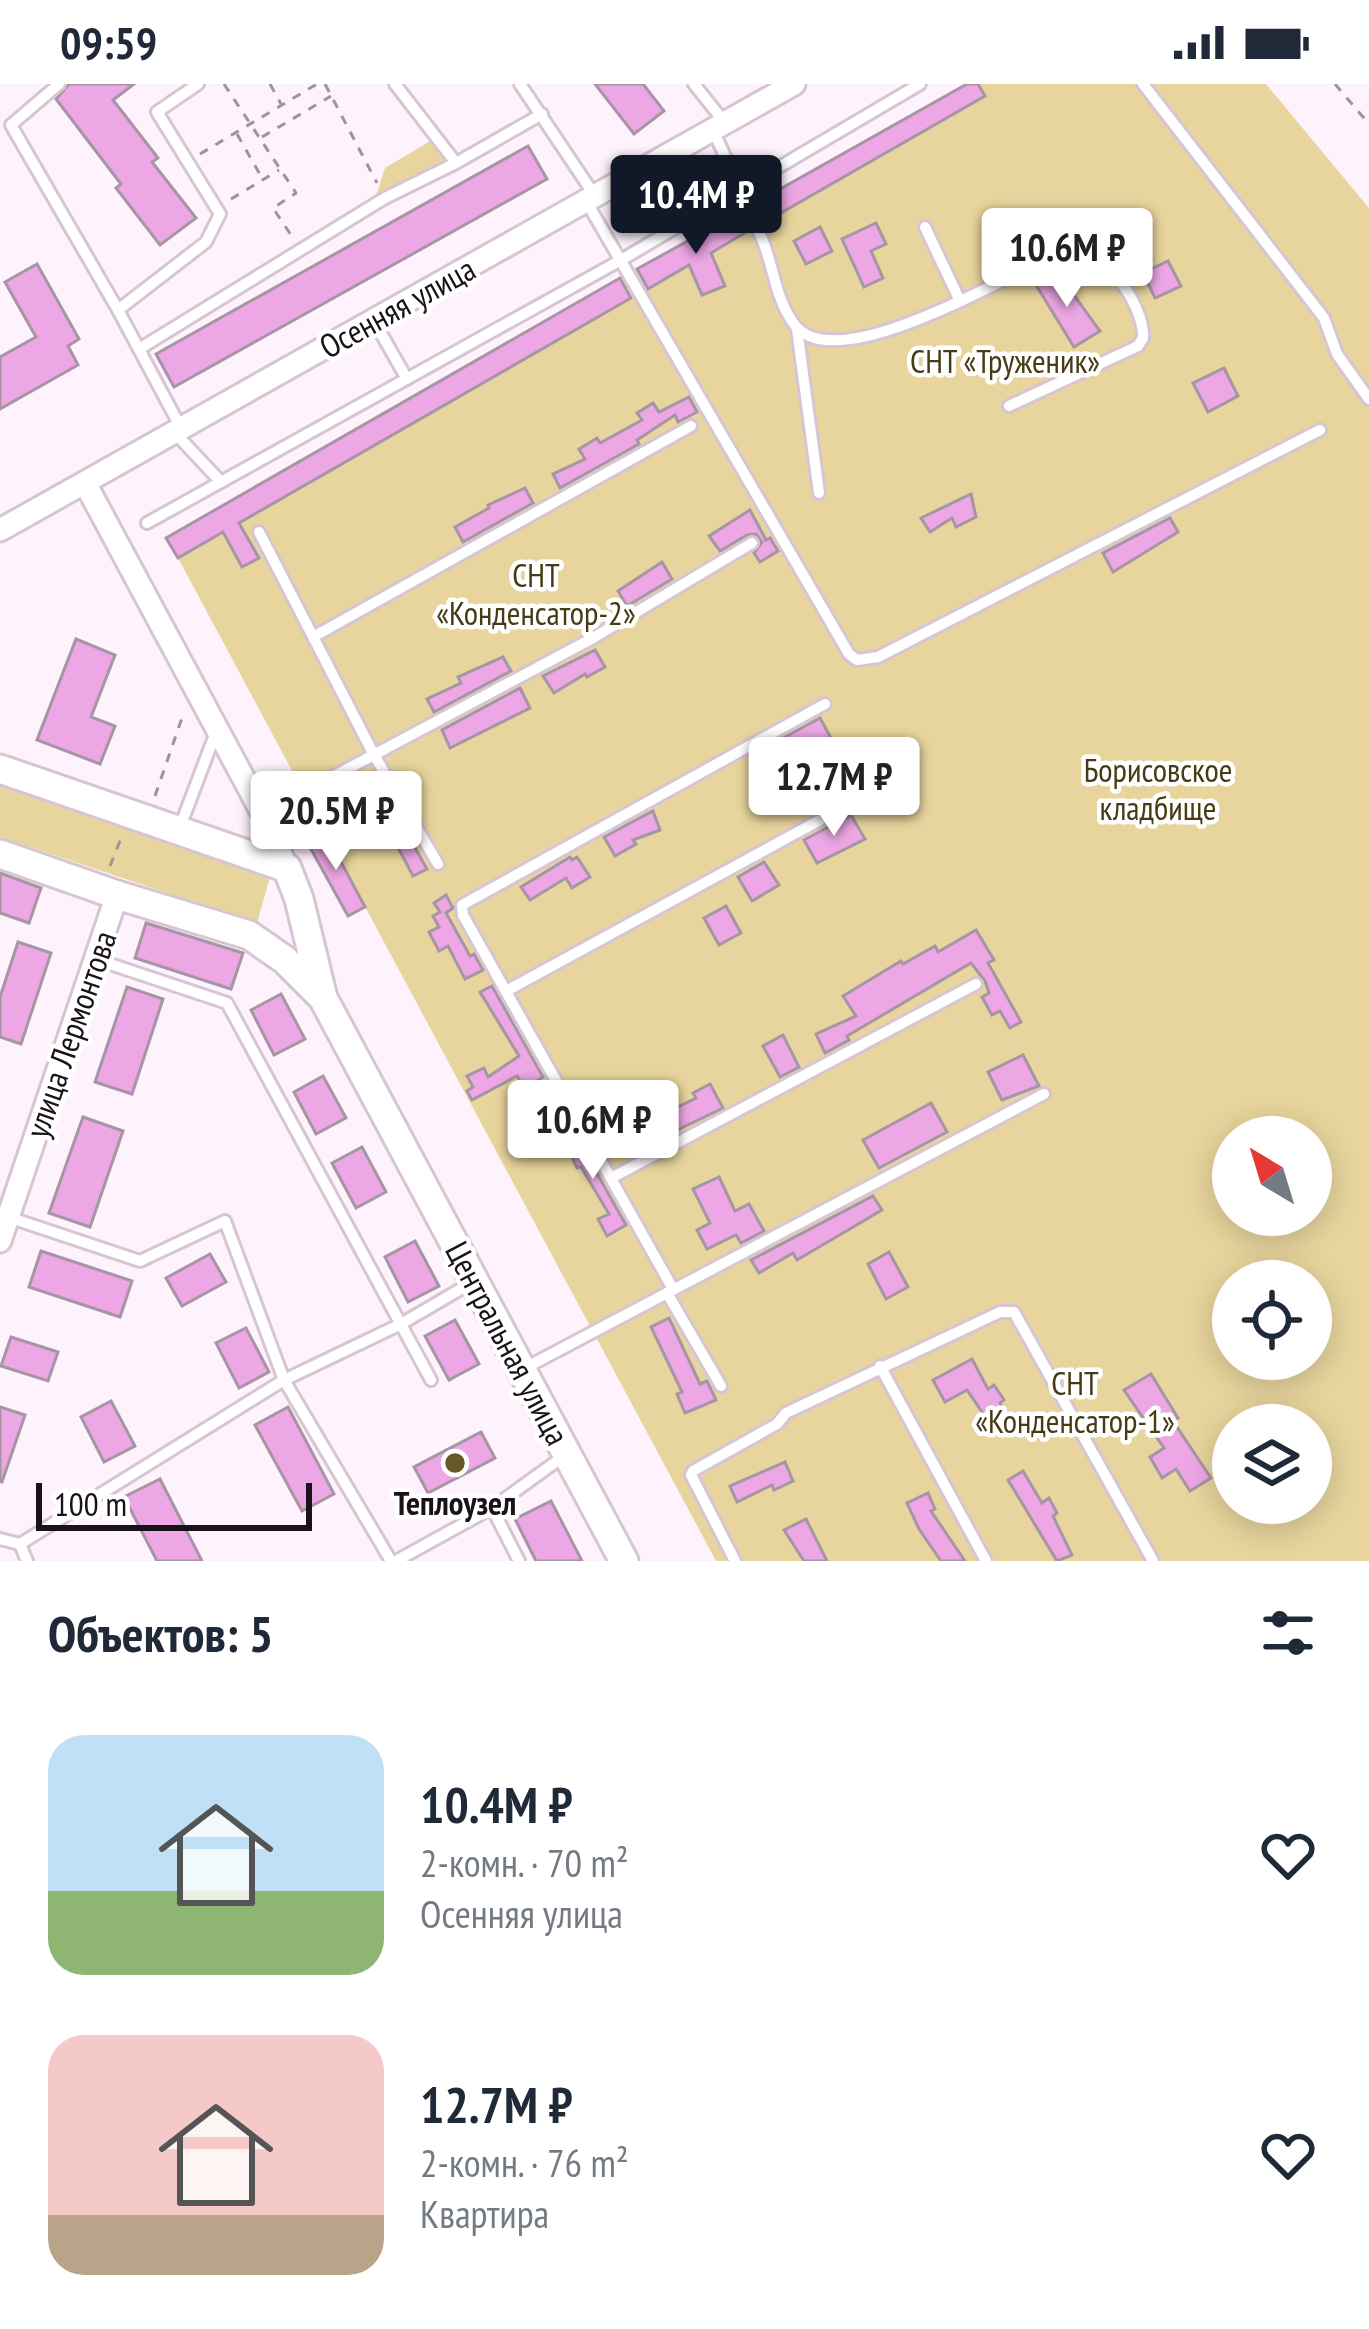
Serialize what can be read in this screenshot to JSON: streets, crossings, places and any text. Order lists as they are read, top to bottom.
{
  "streets": {
    "street": ["Осенняя улица", "улица Лермонтова", "Центральная улица"]
  },
  "crossings": [
    ["улица Лермонтова", "Центральная улица"]
  ],
  "parks": [
    "СНТ «Труженик»",
    "СНТ «Конденсатор-2»",
    "Борисовское кладбище",
    "СНТ «Конденсатор-1»"
  ],
  "places": ["Теплоузел"],
  "scale_bar": "100 m",
  "north": "top left",
  "page": {
    "status": "09:59",
    "price": [
      "10.4M ₽",
      "10.6M ₽",
      "12.7M ₽",
      "20.5M ₽",
      "10.6M ₽"
    ],
    "scale": "100 m",
    "heading": "Объектов: 5",
    "list": [
      {
        "name": "10.4M ₽",
        "note": "2-комн. · 70 m² · Осенняя улица"
      },
      {
        "name": "12.7M ₽",
        "note": "2-комн. · 76 m² · Квартира"
      }
    ]
  }
}
